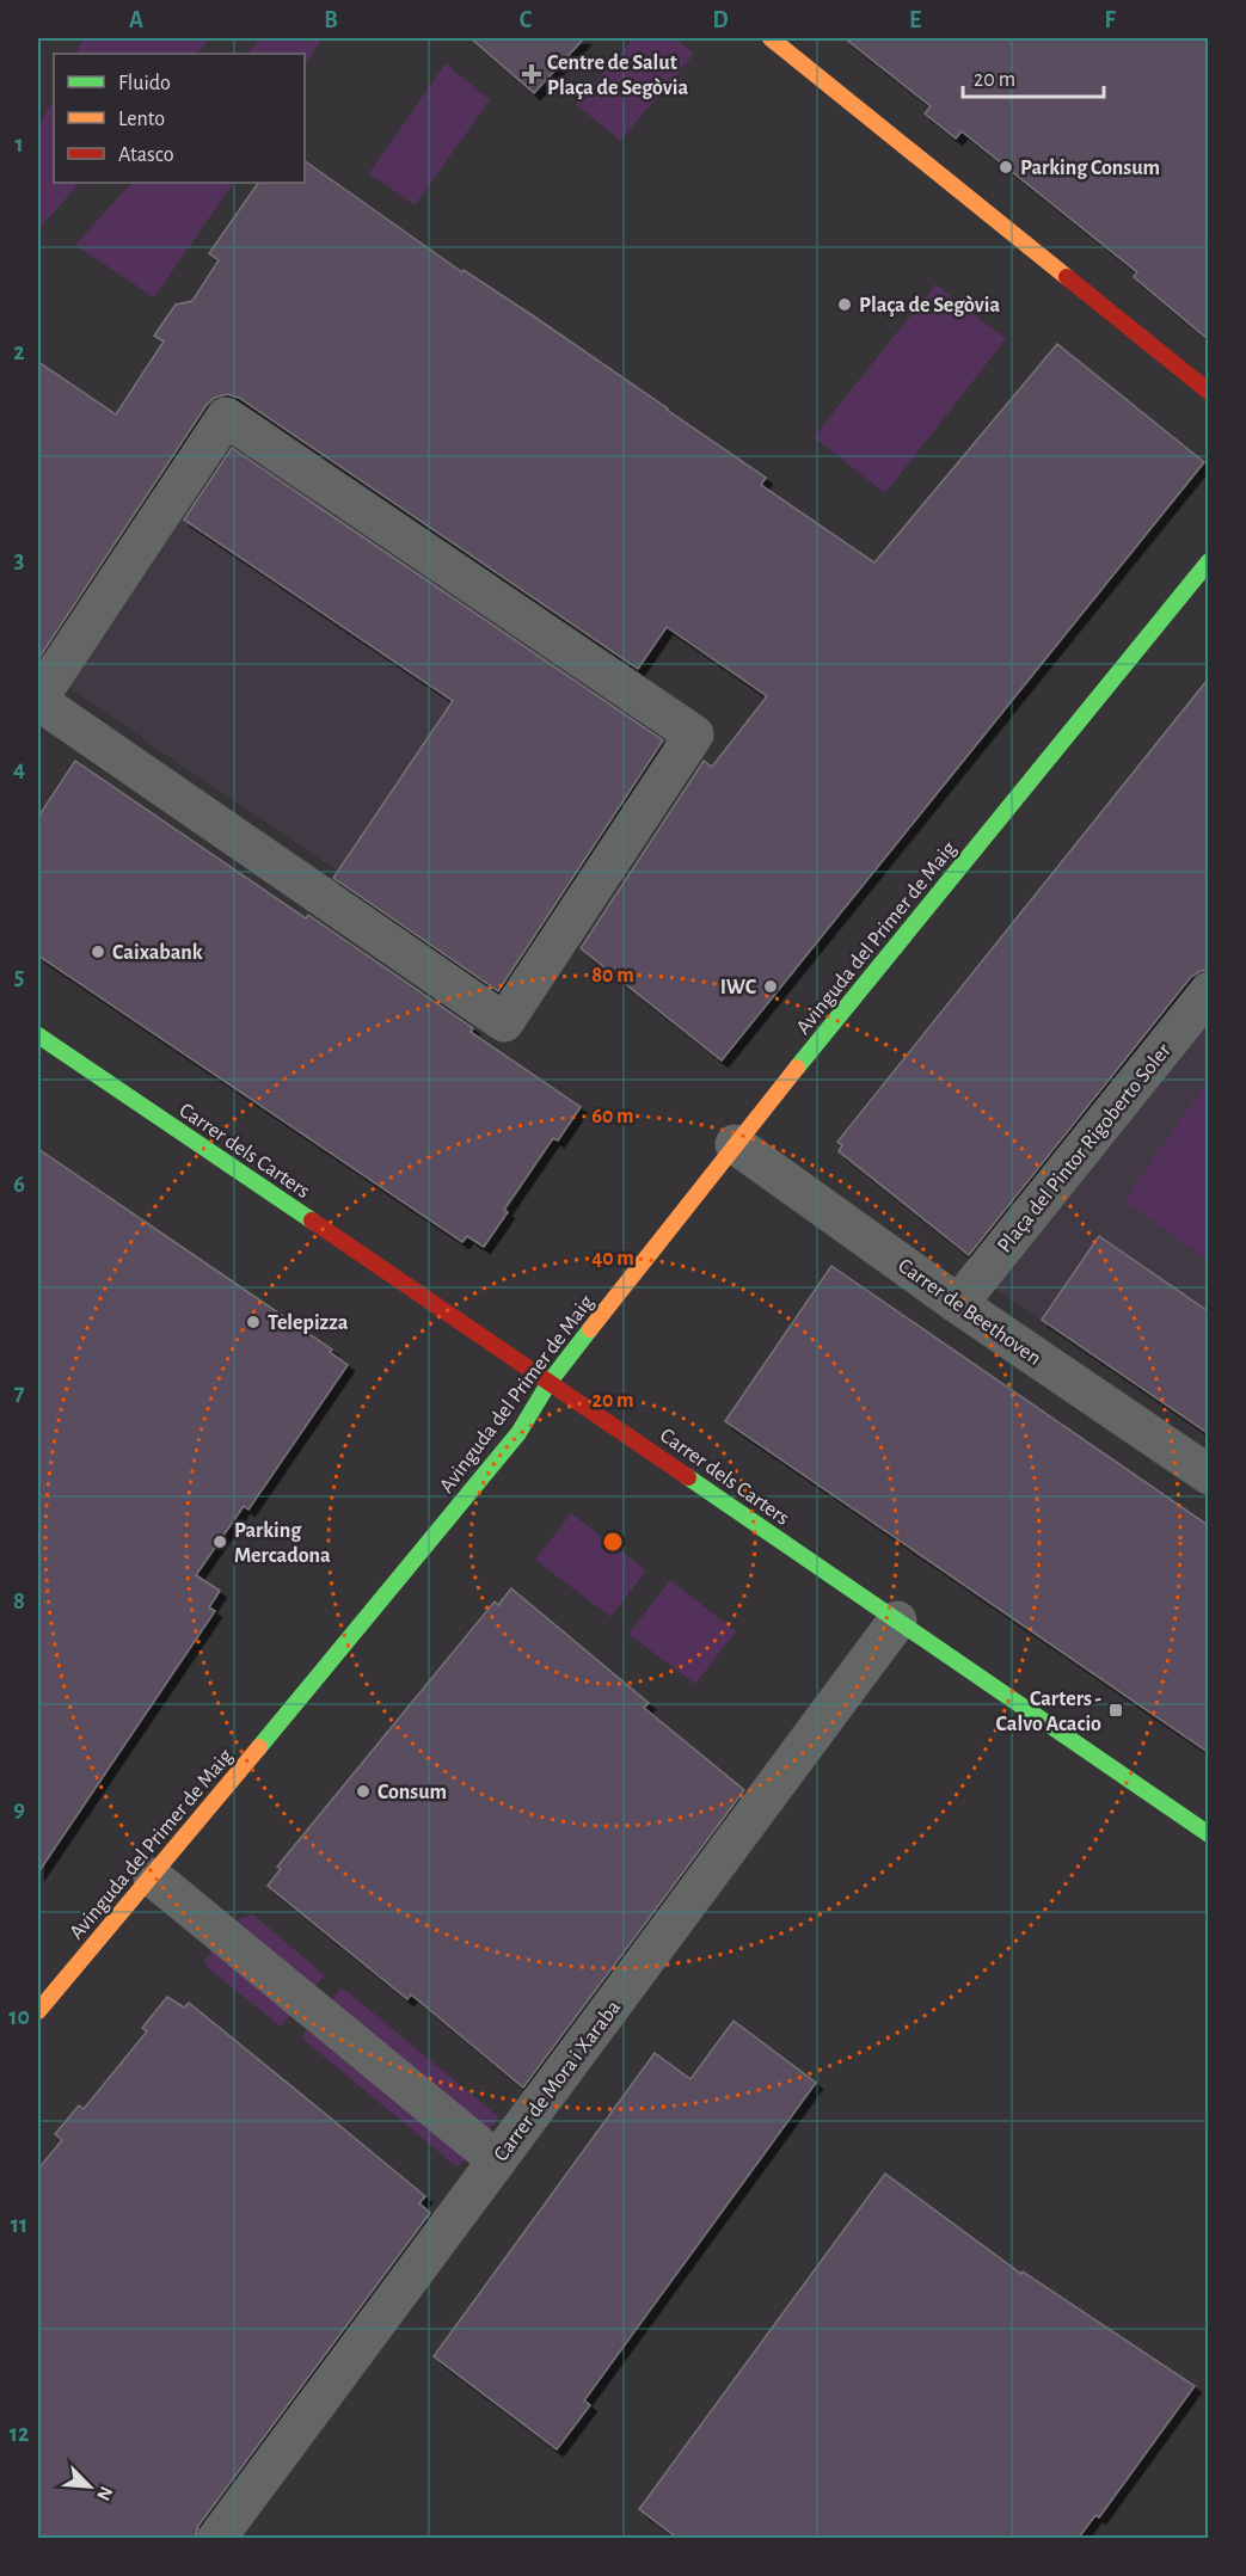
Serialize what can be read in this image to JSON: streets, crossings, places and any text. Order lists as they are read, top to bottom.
{
  "streets": {
    "street": [
      "Avinguda del Primer de Maig",
      "Plaça del Pintor Rigoberto Soler",
      "Carrer dels Carters",
      "Carrer de Beethoven",
      "Carrer de Mora i Xaraba"
    ]
  },
  "crossings": [
    ["Avinguda del Primer de Maig", "Carrer dels Carters"],
    ["Avinguda del Primer de Maig", "Carrer de Beethoven"],
    ["Plaça del Pintor Rigoberto Soler", "Carrer de Beethoven"],
    ["Carrer dels Carters", "Carrer de Mora i Xaraba"]
  ],
  "places": {
    "health": ["Centre de Salut Plaça de Segòvia"],
    "other": [
      "Parking Consum",
      "Plaça de Segòvia",
      "Caixabank",
      "IWC",
      "Telepizza",
      "Parking Mercadona",
      "Consum"
    ],
    "transit": ["Carters - Calvo Acacio"]
  },
  "legend": ["Fluido", "Lento", "Atasco"],
  "scale_bar": "20 m",
  "north": "bottom right",
  "grid": {
    "columns": [
      "A",
      "B",
      "C",
      "D",
      "E",
      "F"
    ],
    "rows": [
      "1",
      "2",
      "3",
      "4",
      "5",
      "6",
      "7",
      "8",
      "9",
      "10",
      "11",
      "12"
    ]
  },
  "rings": [
    "80 m",
    "60 m",
    "40 m",
    "20 m"
  ]
}
